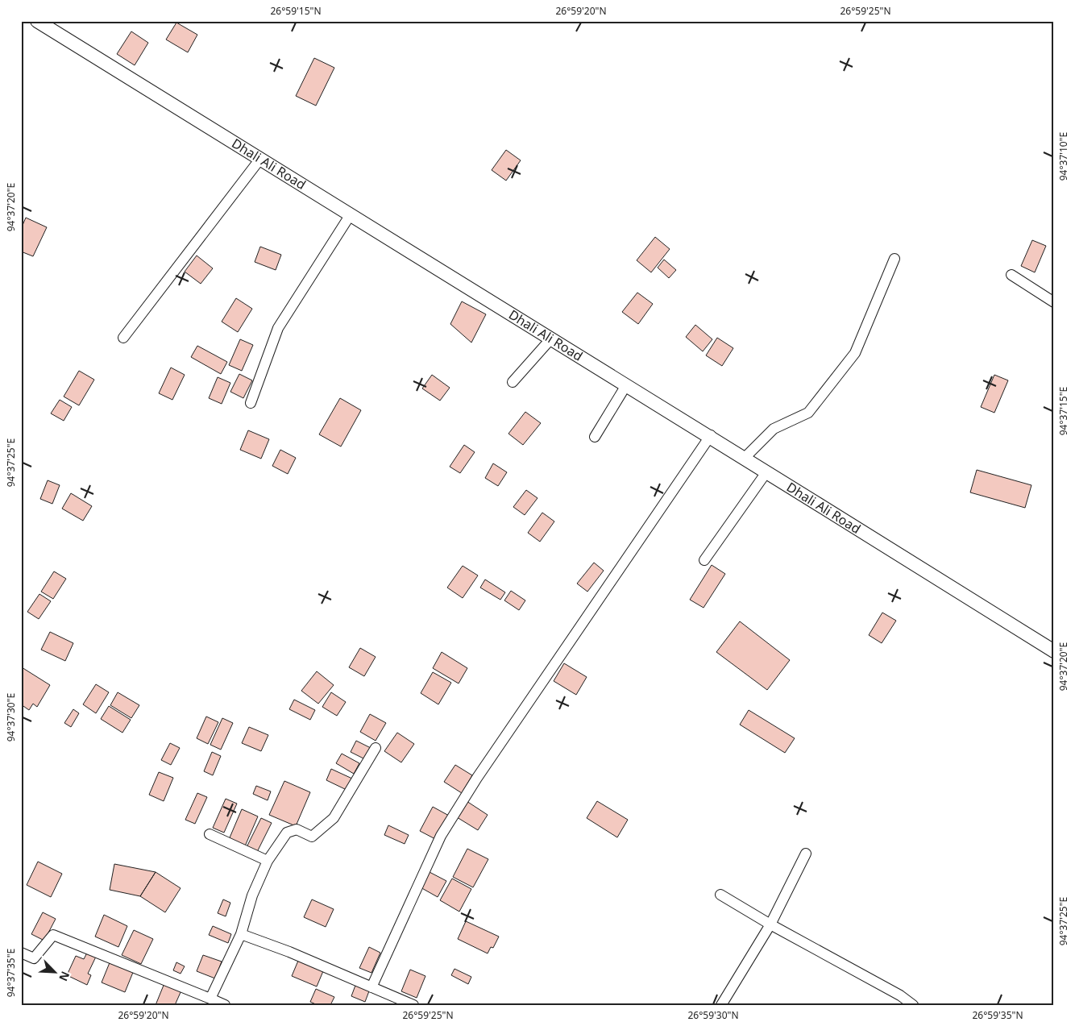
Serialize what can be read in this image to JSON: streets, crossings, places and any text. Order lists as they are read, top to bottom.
{
  "streets": {
    "street": ["Dhali Ali Road"]
  },
  "north": "bottom right",
  "coordinates": [
    "26°59'15\"N",
    "26°59'20\"N",
    "26°59'25\"N",
    "94°37'10\"E",
    "94°37'20\"E",
    "94°37'15\"E",
    "94°37'25\"E",
    "94°37'30\"E",
    "94°37'35\"E",
    "26°59'30\"N",
    "26°59'35\"N"
  ]
}
